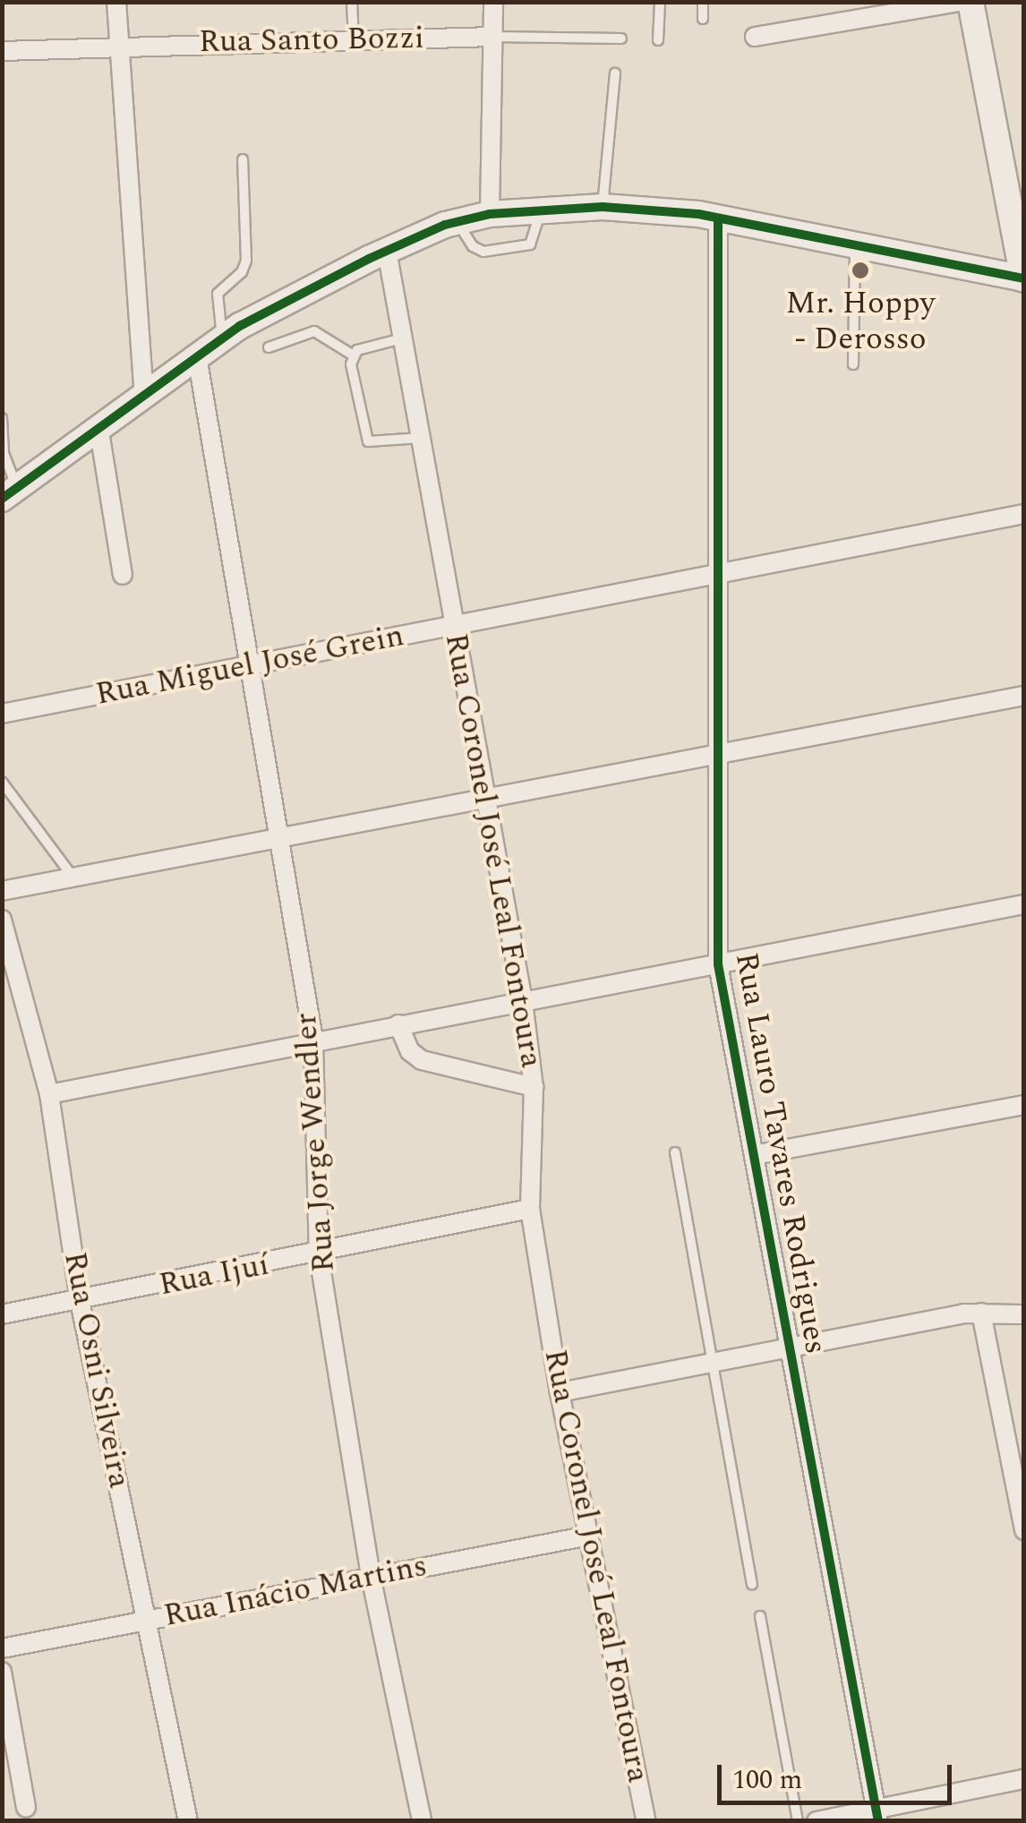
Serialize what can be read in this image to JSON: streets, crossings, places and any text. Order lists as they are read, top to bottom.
{
  "streets": {
    "street": [
      "Rua Santo Bozzi",
      "Rua Miguel José Grein",
      "Rua Coronel José Leal Fontoura",
      "Rua Jorge Wendler",
      "Rua Lauro Tavares Rodrigues",
      "Rua Ijuí",
      "Rua Osni Silveira",
      "Rua Inácio Martins"
    ]
  },
  "crossings": [
    ["Rua Miguel José Grein", "Rua Coronel José Leal Fontoura"],
    ["Rua Miguel José Grein", "Rua Jorge Wendler"],
    ["Rua Miguel José Grein", "Rua Lauro Tavares Rodrigues"],
    ["Rua Coronel José Leal Fontoura", "Rua Ijuí"],
    ["Rua Coronel José Leal Fontoura", "Rua Inácio Martins"],
    ["Rua Jorge Wendler", "Rua Ijuí"],
    ["Rua Jorge Wendler", "Rua Inácio Martins"],
    ["Rua Ijuí", "Rua Osni Silveira"],
    ["Rua Osni Silveira", "Rua Inácio Martins"]
  ],
  "places": ["Mr. Hoppy - Derosso"],
  "scale_bar": "100 m"
}
